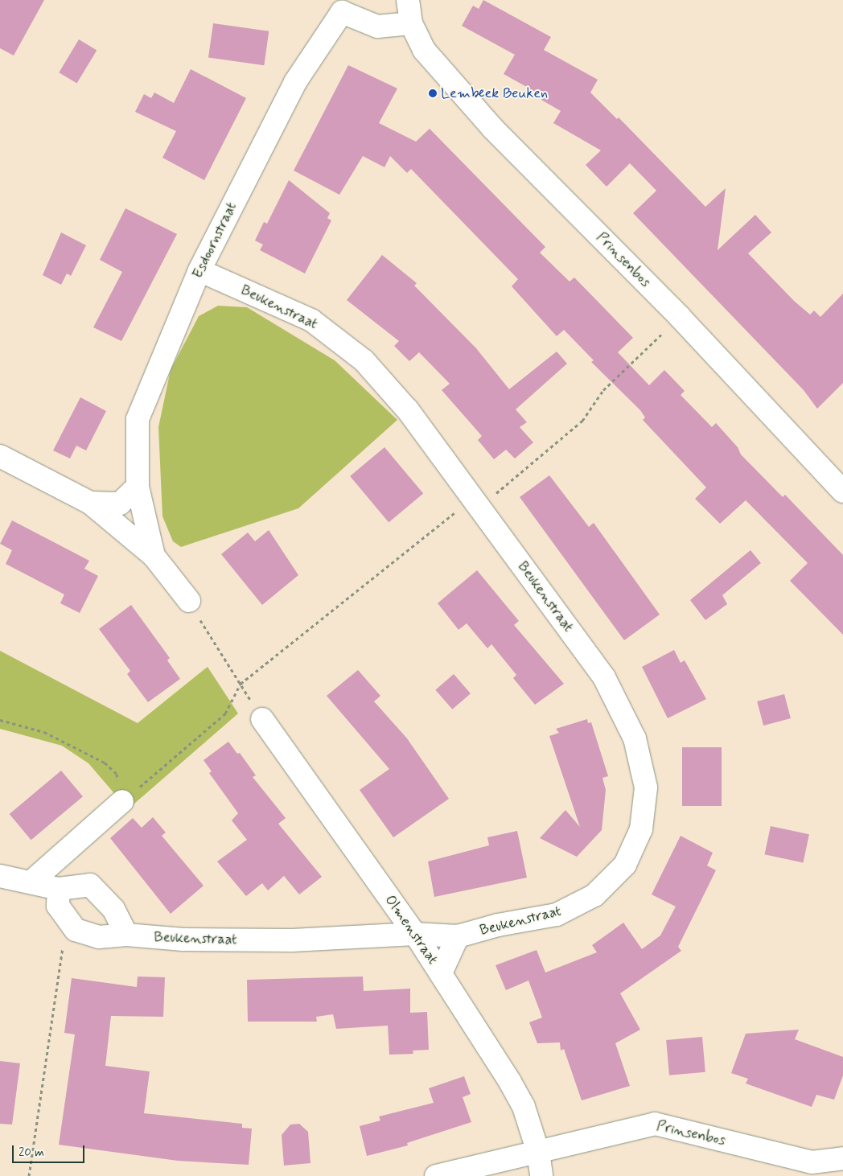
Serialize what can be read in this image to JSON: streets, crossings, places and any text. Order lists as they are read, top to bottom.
{
  "streets": {
    "street": [
      "Esdoornstraat",
      "Prinsenbos",
      "Beukenstraat",
      "Olmenstraat"
    ]
  },
  "crossings": [
    ["Esdoornstraat", "Beukenstraat"],
    ["Prinsenbos", "Olmenstraat"],
    ["Beukenstraat", "Olmenstraat"]
  ],
  "places": ["Lembeek Beuken"],
  "scale_bar": "20 m"
}
